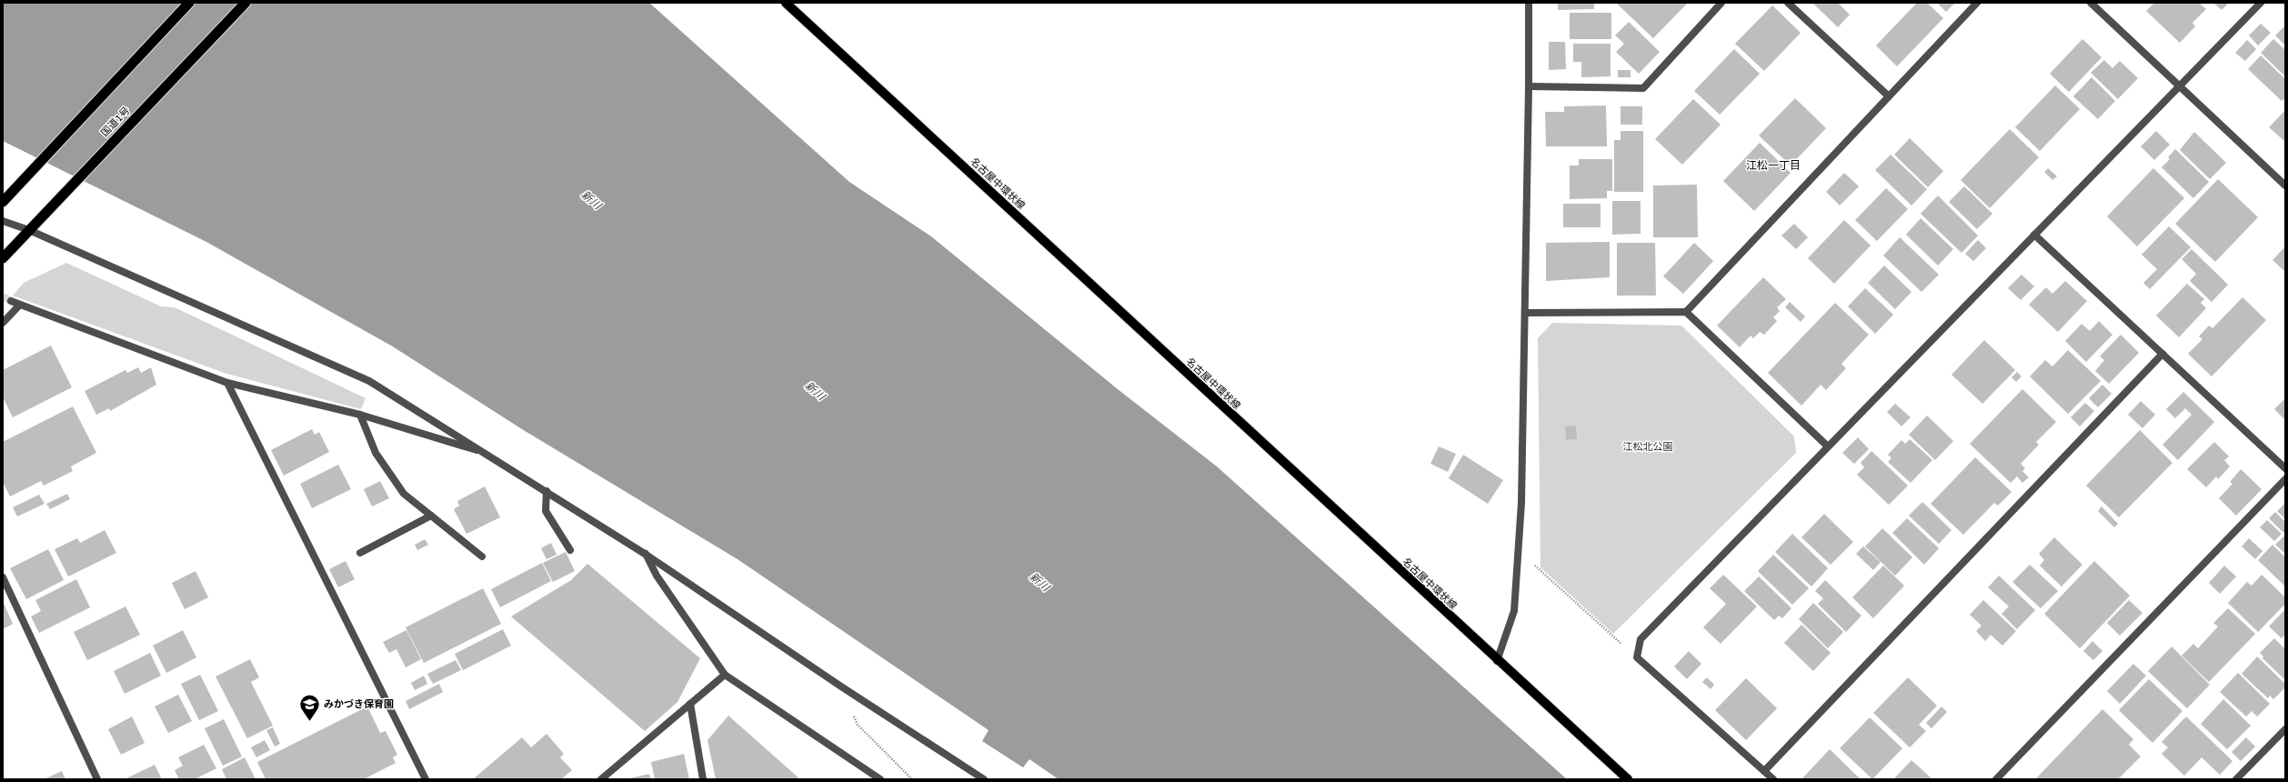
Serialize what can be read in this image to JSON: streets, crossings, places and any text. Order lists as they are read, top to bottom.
{
  "streets": {
    "highway": ["国道1号"],
    "main road": ["名古屋中環状線"]
  },
  "districts": ["江松一丁目"],
  "water": ["新川"],
  "parks": ["江松北公園"],
  "places": {
    "school or university": ["みかづき保育園"]
  }
}
